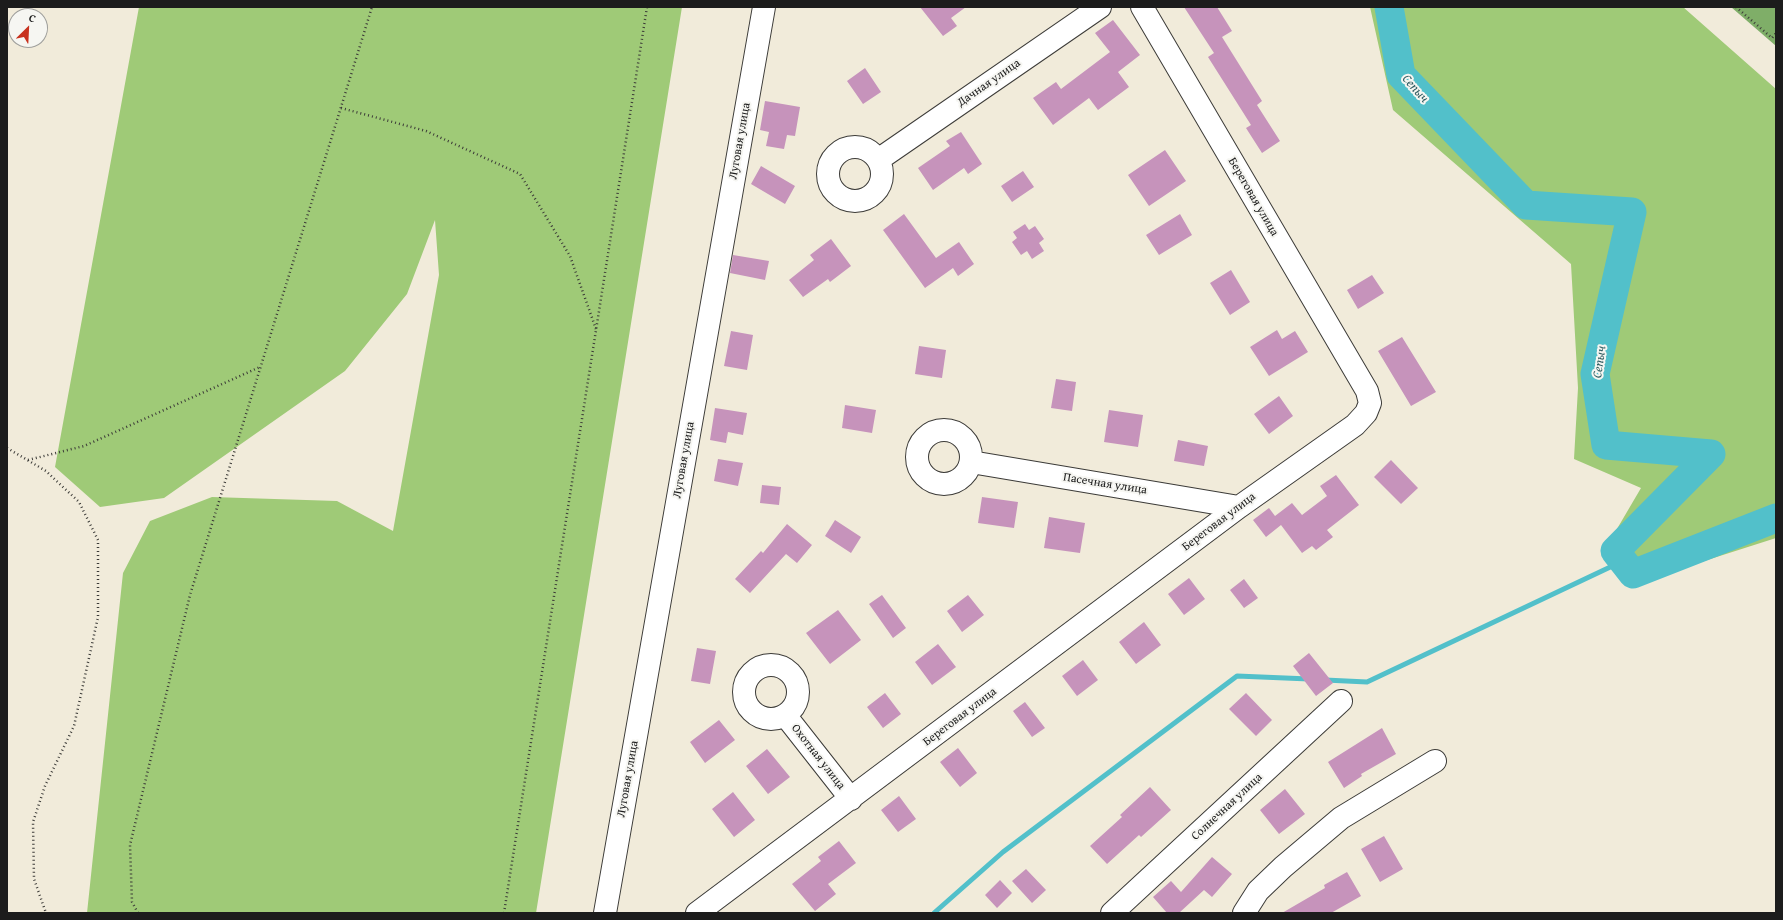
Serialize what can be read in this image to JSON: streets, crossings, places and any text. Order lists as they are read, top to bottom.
{
  "streets": {
    "street": [
      "Дачная улица",
      "Луговая улица",
      "Береговая улица",
      "Пасечная улица",
      "Охотная улица",
      "Солнечная улица"
    ]
  },
  "crossings": [
    ["Береговая улица", "Пасечная улица"],
    ["Береговая улица", "Охотная улица"]
  ],
  "water": ["Сепыч"],
  "north": "top right"
}
